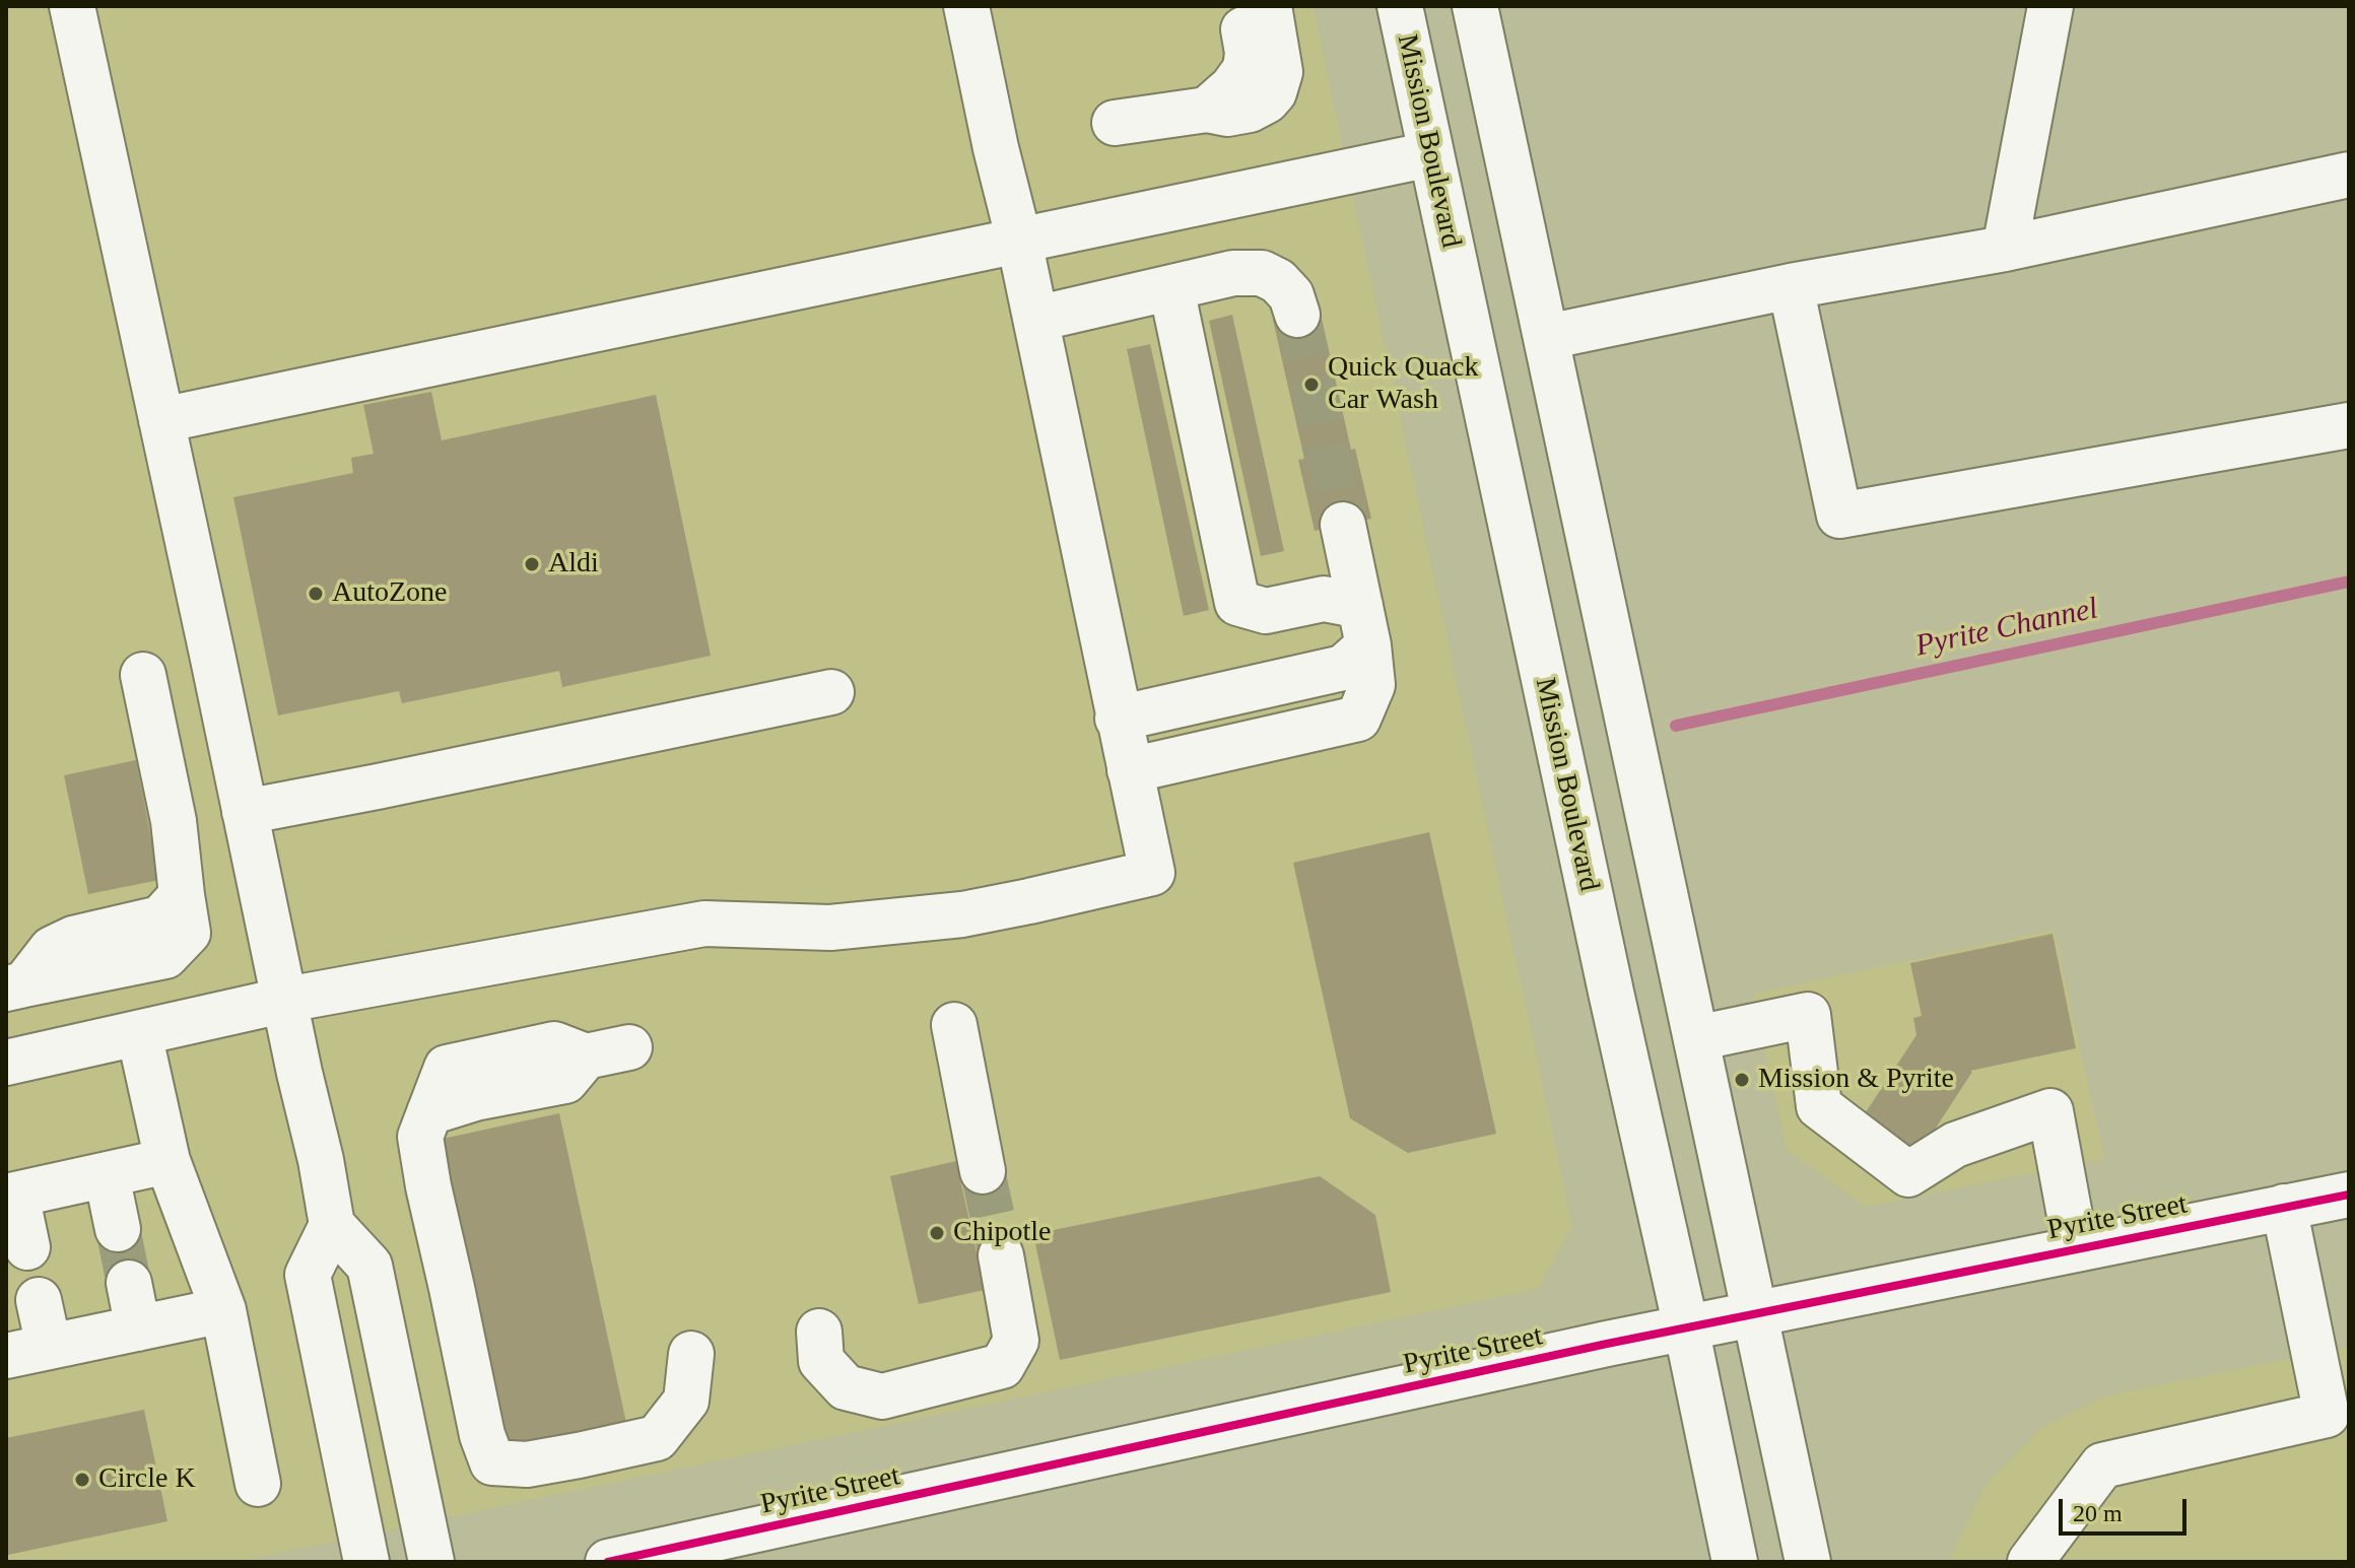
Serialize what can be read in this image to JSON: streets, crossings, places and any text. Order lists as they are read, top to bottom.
{
  "streets": {
    "main road": ["Mission Boulevard", "Pyrite Street"]
  },
  "crossings": [
    ["Mission Boulevard", "Pyrite Street"]
  ],
  "water": ["Pyrite Channel"],
  "places": [
    "Quick Quack Car Wash",
    "Aldi",
    "AutoZone",
    "Mission & Pyrite",
    "Chipotle",
    "Circle K"
  ],
  "scale_bar": "20 m"
}
